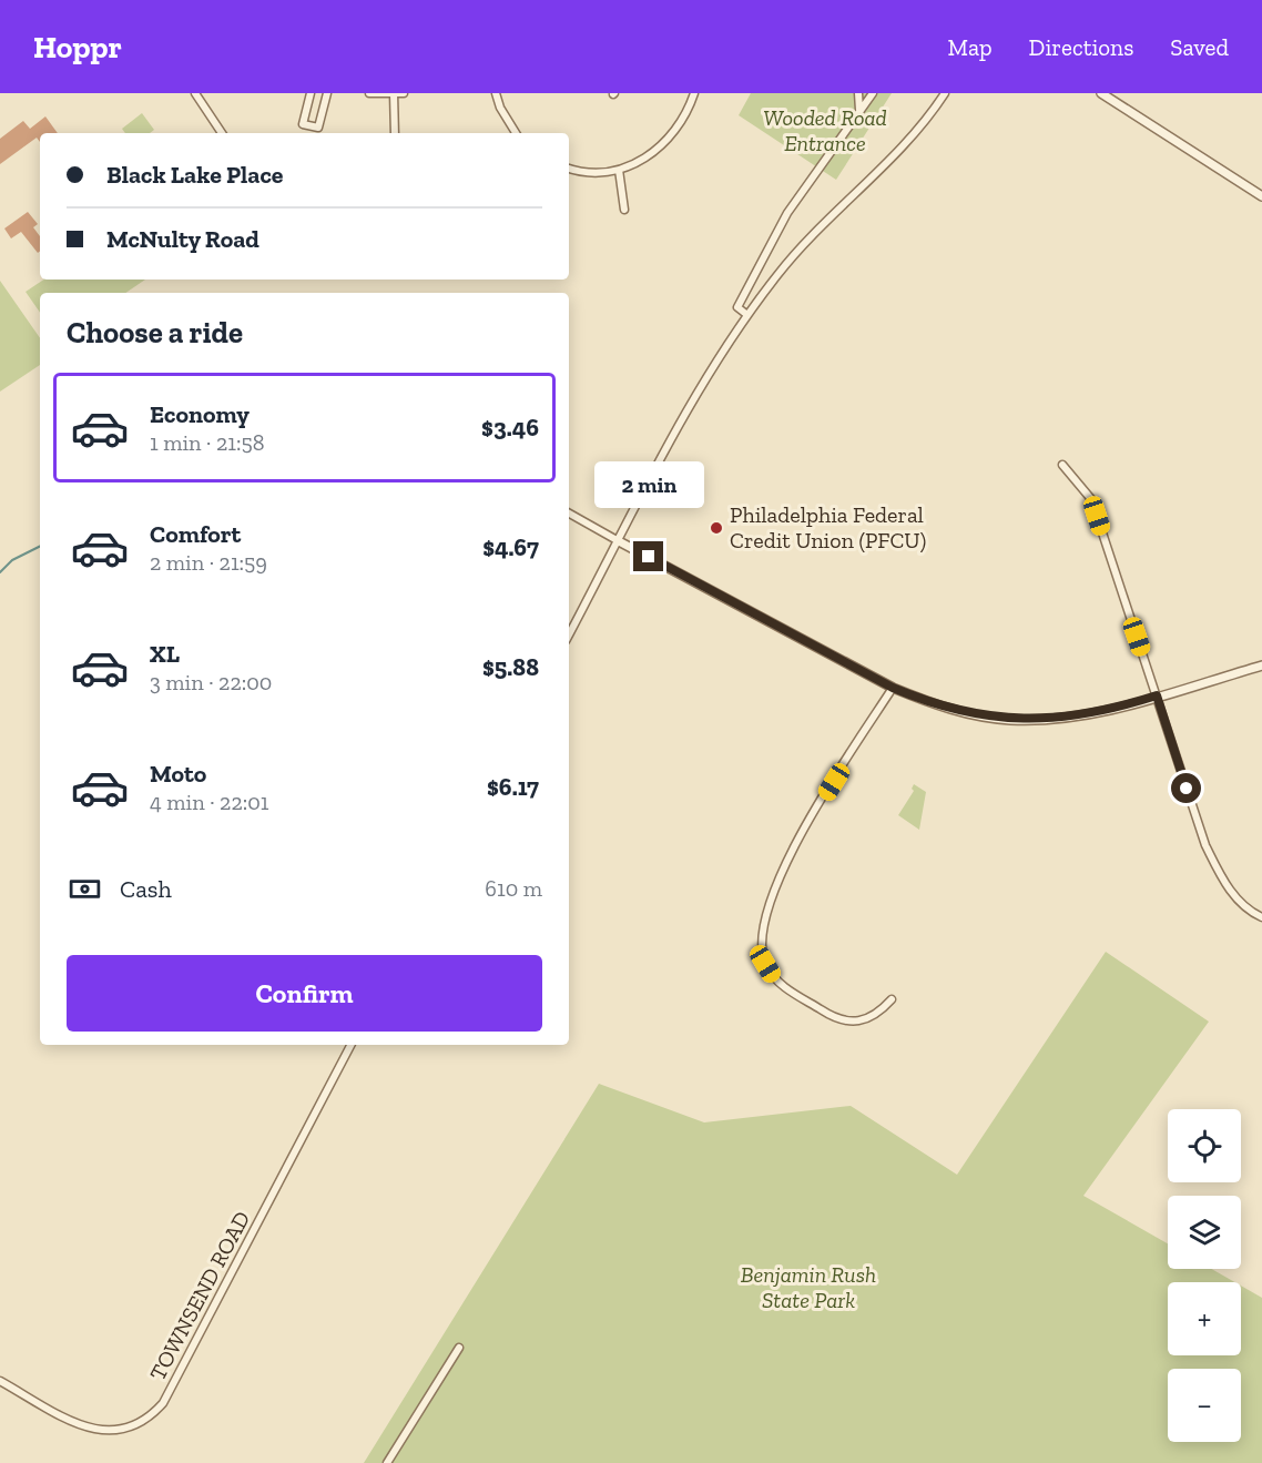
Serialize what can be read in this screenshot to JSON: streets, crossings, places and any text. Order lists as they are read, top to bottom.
{
  "streets": {
    "street": ["TOWNSEND ROAD"]
  },
  "parks": ["Wooded Road Entrance", "Benjamin Rush State Park"],
  "places": ["Philadelphia Federal Credit Union (PFCU)"],
  "page": {
    "header": "Hoppr",
    "nav": ["Map", "Directions", "Saved"],
    "banner": ["Black Lake Place", "McNulty Road"],
    "heading": "Choose a ride",
    "list": [
      {
        "name": "Economy",
        "note": "1 min · 21:58",
        "value": "$3.46"
      },
      {
        "name": "Comfort",
        "note": "2 min · 21:59",
        "value": "$4.67"
      },
      {
        "name": "XL",
        "note": "3 min · 22:00",
        "value": "$5.88"
      },
      {
        "name": "Moto",
        "note": "4 min · 22:01",
        "value": "$6.17"
      }
    ],
    "bubble": "2 min",
    "pay": ["Cash", "610 m"],
    "buttons": "Confirm",
    "map_buttons": ["+", "−"]
  }
}
